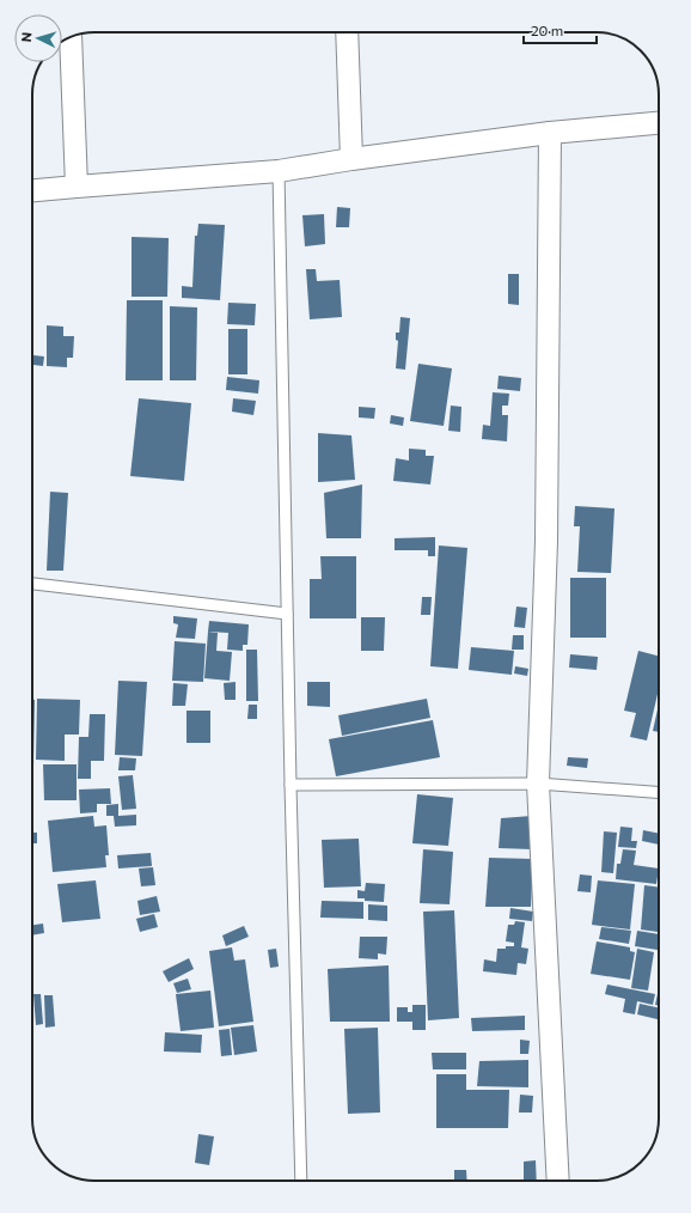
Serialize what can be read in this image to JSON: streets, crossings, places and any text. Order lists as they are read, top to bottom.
{
  "scale_bar": "20 m",
  "north": "left"
}
